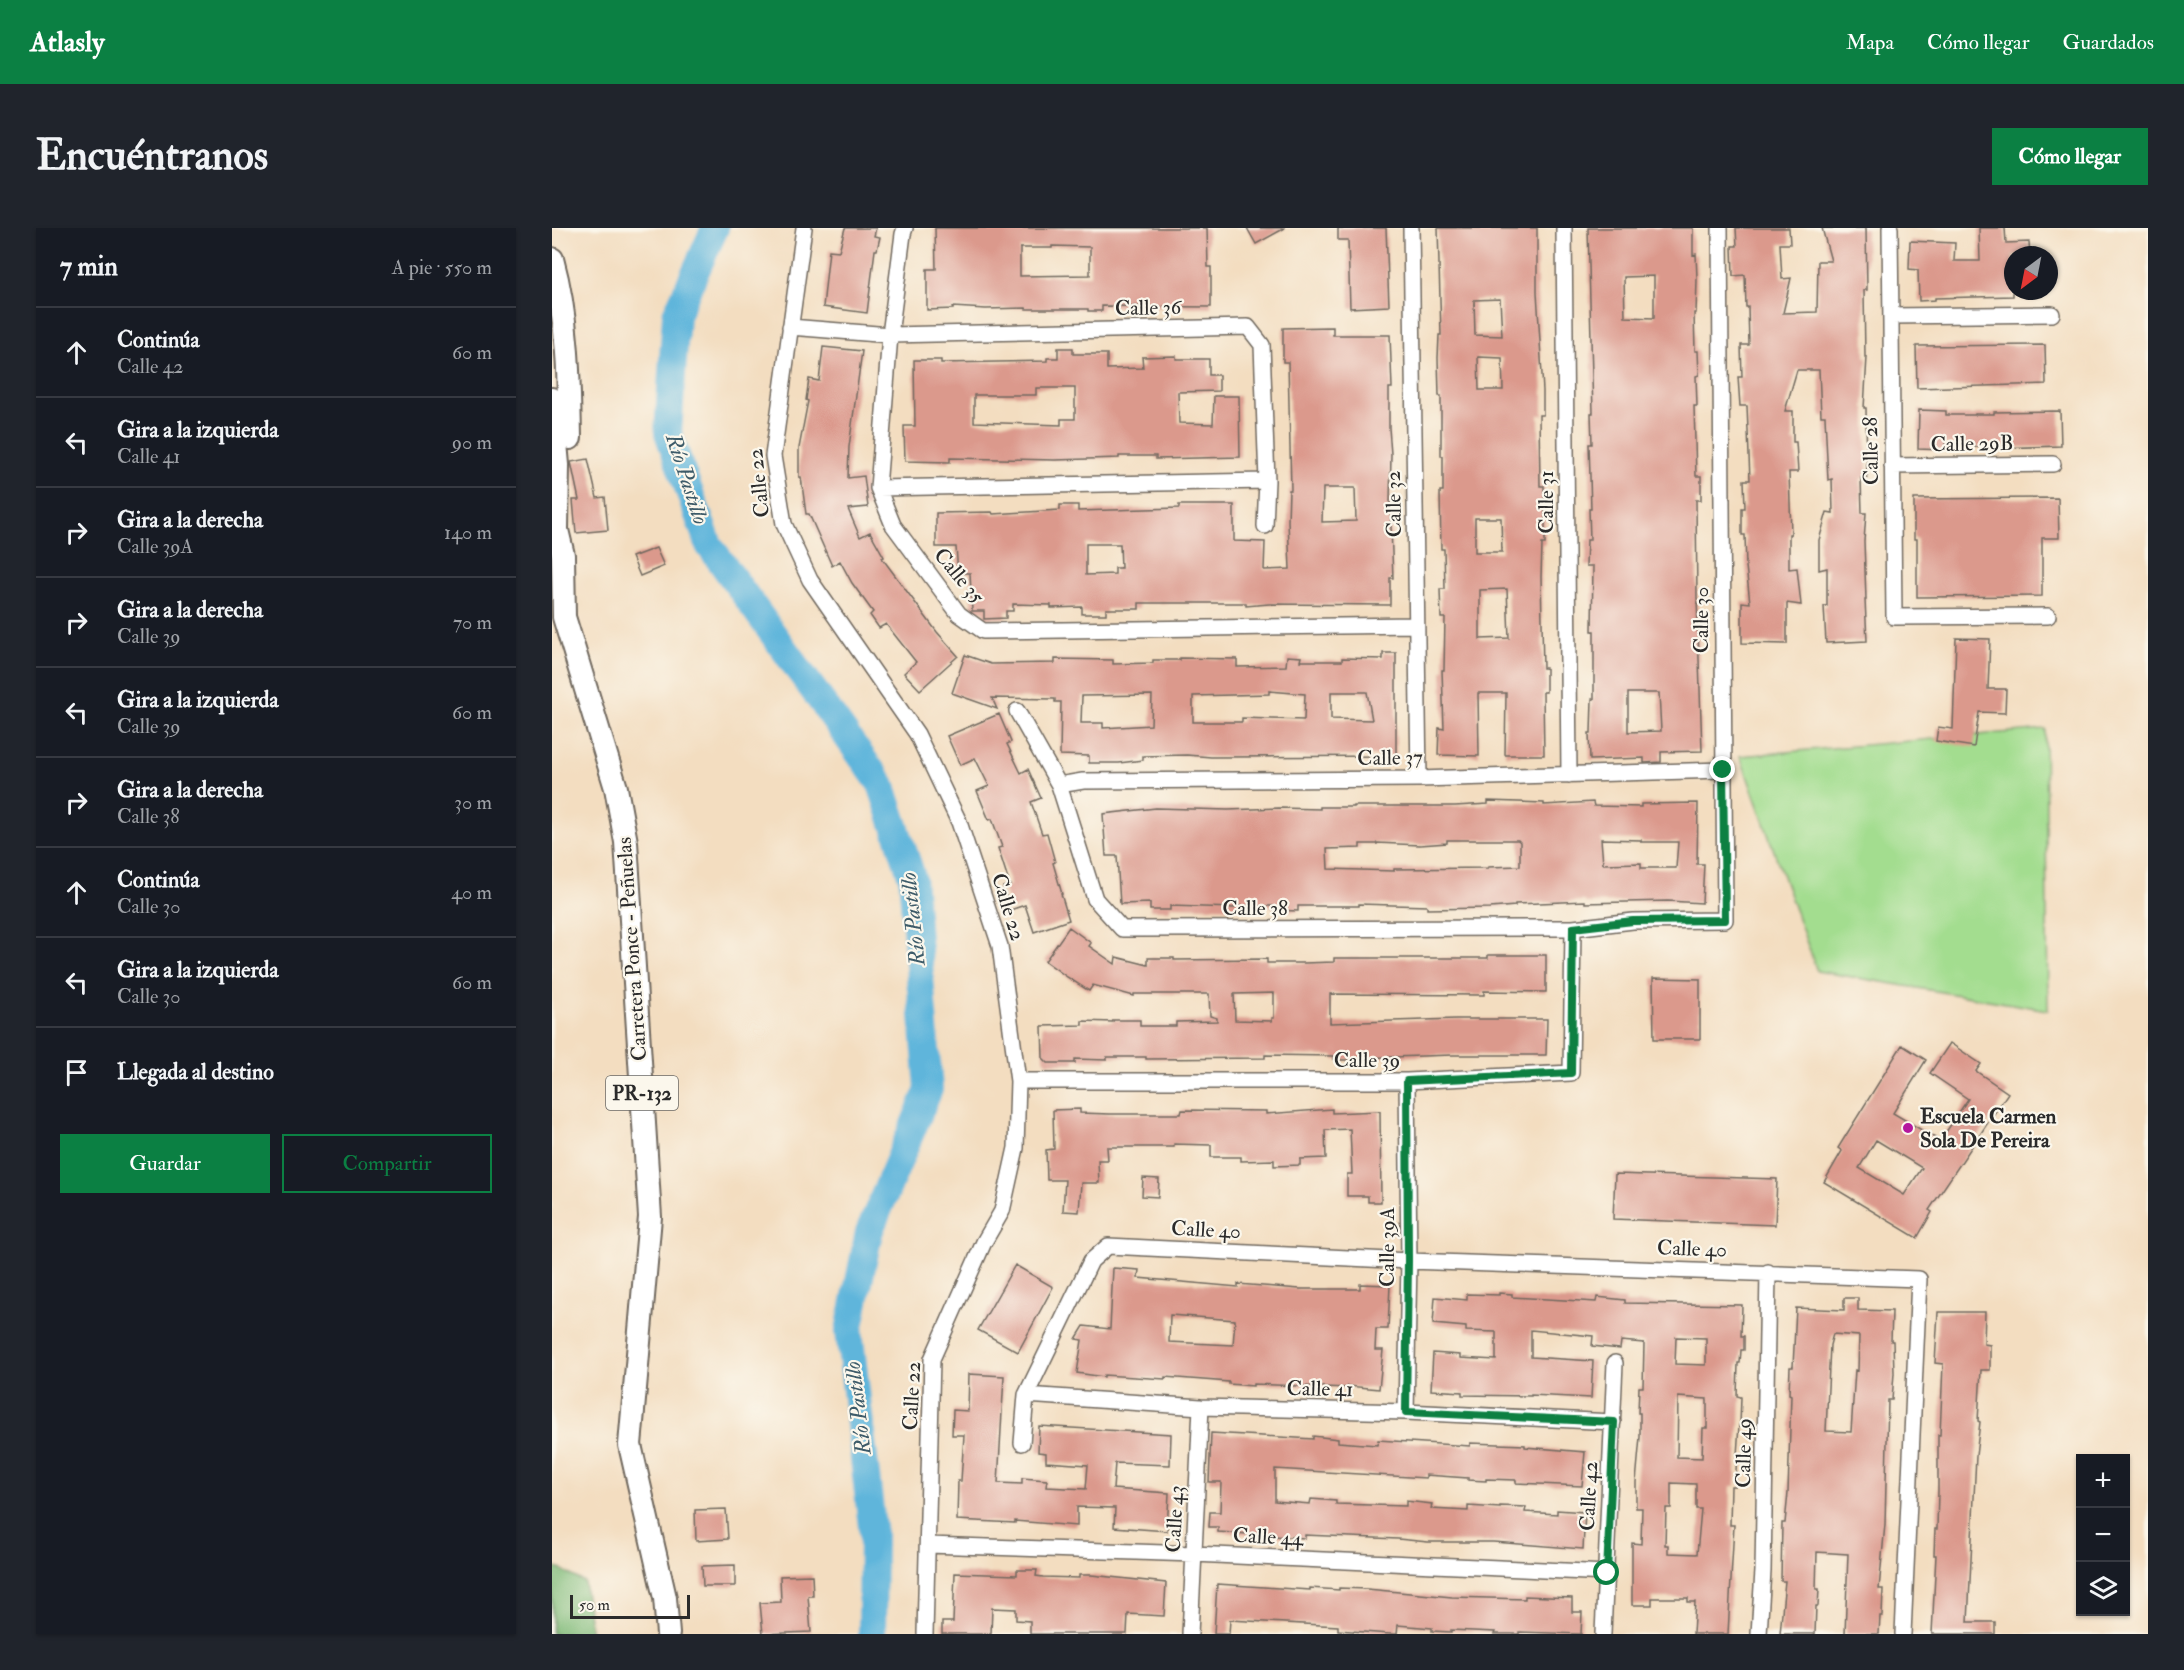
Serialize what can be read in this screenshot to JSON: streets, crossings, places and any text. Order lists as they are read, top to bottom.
{
  "streets": {
    "main road": ["Carretera Ponce - Peñuelas", "PR-132"],
    "street": [
      "Calle 36",
      "Calle 29B",
      "Calle 28",
      "Calle 22",
      "Calle 31",
      "Calle 32",
      "Calle 35",
      "Calle 30",
      "Calle 37",
      "Calle 38",
      "Calle 39",
      "Calle 40",
      "Calle 39A",
      "Calle 41",
      "Calle 49",
      "Calle 42",
      "Calle 43",
      "Calle 44"
    ]
  },
  "crossings": [
    ["Calle 36", "Calle 35"],
    ["Calle 29B", "Calle 28"],
    ["Calle 22", "Calle 39"],
    ["Calle 22", "Calle 44"],
    ["Calle 31", "Calle 37"],
    ["Calle 32", "Calle 35"],
    ["Calle 32", "Calle 37"],
    ["Calle 30", "Calle 37"],
    ["Calle 30", "Calle 38"],
    ["Calle 37", "Calle 38"],
    ["Calle 38", "Calle 39"],
    ["Calle 39", "Calle 39A"],
    ["Calle 40", "Calle 39A"],
    ["Calle 40", "Calle 41"],
    ["Calle 40", "Calle 49"],
    ["Calle 39A", "Calle 41"],
    ["Calle 41", "Calle 42"],
    ["Calle 41", "Calle 43"],
    ["Calle 42", "Calle 44"],
    ["Calle 43", "Calle 44"]
  ],
  "water": ["Río Pastillo"],
  "places": ["Escuela Carmen Sola De Pereira"],
  "scale_bar": "50 m",
  "north": "bottom left",
  "page": {
    "header": "Atlasly",
    "nav": ["Mapa", "Cómo llegar", "Guardados"],
    "buttons": [
      "Cómo llegar",
      ["Guardar", "Compartir"]
    ],
    "title": "Encuéntranos",
    "heading": ["7 min", "A pie · 550 m"],
    "list": [
      ["Continúa", "Calle 42", "60 m"],
      ["Gira a la izquierda", "Calle 41", "90 m"],
      ["Gira a la derecha", "Calle 39A", "140 m"],
      ["Gira a la derecha", "Calle 39", "70 m"],
      ["Gira a la izquierda", "Calle 39", "60 m"],
      ["Gira a la derecha", "Calle 38", "30 m"],
      ["Continúa", "Calle 30", "40 m"],
      ["Gira a la izquierda", "Calle 30", "60 m"],
      "Llegada al destino"
    ],
    "map_buttons": ["+", "−"],
    "scale": "50 m"
  }
}
